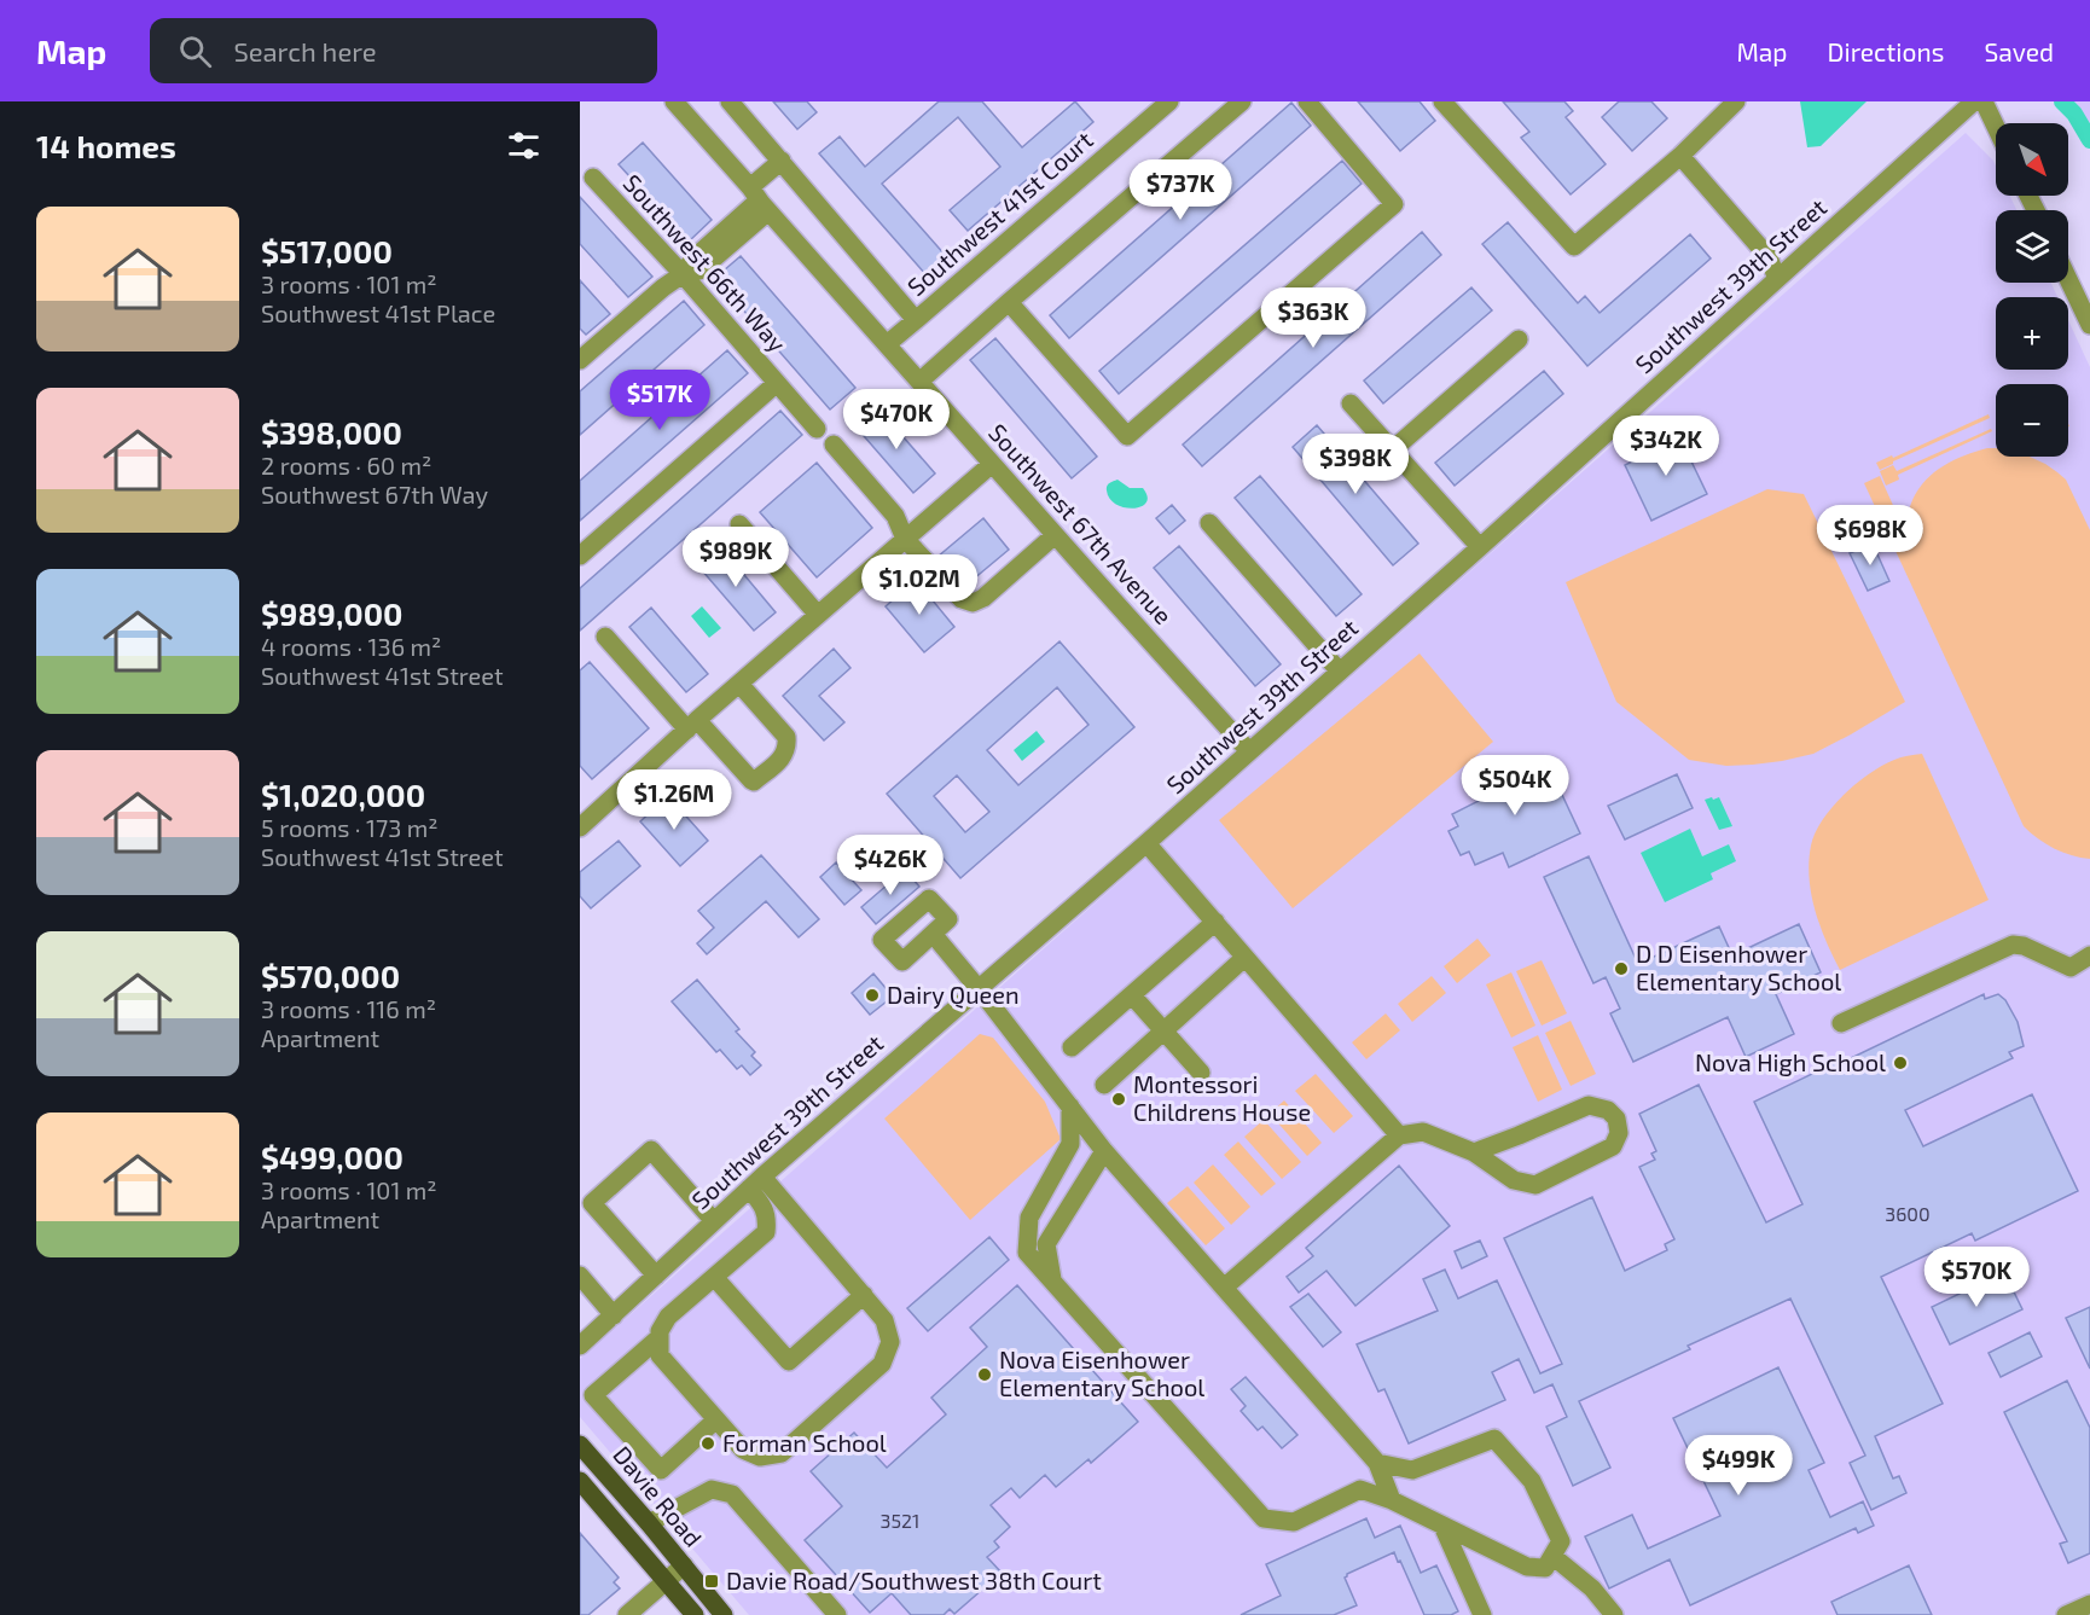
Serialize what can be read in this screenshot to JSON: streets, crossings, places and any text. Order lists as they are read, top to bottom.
{
  "streets": {
    "main road": ["Davie Road"],
    "street": [
      "Southwest 41st Court",
      "Southwest 66th Way",
      "Southwest 39th Street",
      "Southwest 67th Avenue"
    ]
  },
  "crossings": [
    ["Southwest 39th Street", "Southwest 67th Avenue"]
  ],
  "places": {
    "other": [
      "D D Eisenhower Elementary School",
      "Dairy Queen",
      "Nova High School",
      "Montessori Childrens House",
      "Nova Eisenhower Elementary School",
      "Forman School"
    ],
    "transit": ["Davie Road/Southwest 38th Court"]
  },
  "house_numbers": ["3600", "3521"],
  "north": "bottom right",
  "page": {
    "header": "Map",
    "search": "Search here",
    "nav": ["Map", "Directions", "Saved"],
    "heading": "14 homes",
    "map_buttons": ["+", "−"],
    "price": [
      "$737K",
      "$363K",
      "$517K",
      "$470K",
      "$342K",
      "$398K",
      "$698K",
      "$989K",
      "$1.02M",
      "$504K",
      "$1.26M",
      "$426K",
      "$570K",
      "$499K"
    ],
    "list": [
      {
        "name": "$517,000",
        "note": "3 rooms · 101 m² · Southwest 41st Place"
      },
      {
        "name": "$398,000",
        "note": "2 rooms · 60 m² · Southwest 67th Way"
      },
      {
        "name": "$989,000",
        "note": "4 rooms · 136 m² · Southwest 41st Street"
      },
      {
        "name": "$1,020,000",
        "note": "5 rooms · 173 m² · Southwest 41st Street"
      },
      {
        "name": "$570,000",
        "note": "3 rooms · 116 m² · Apartment"
      },
      {
        "name": "$499,000",
        "note": "3 rooms · 101 m² · Apartment"
      }
    ]
  }
}
